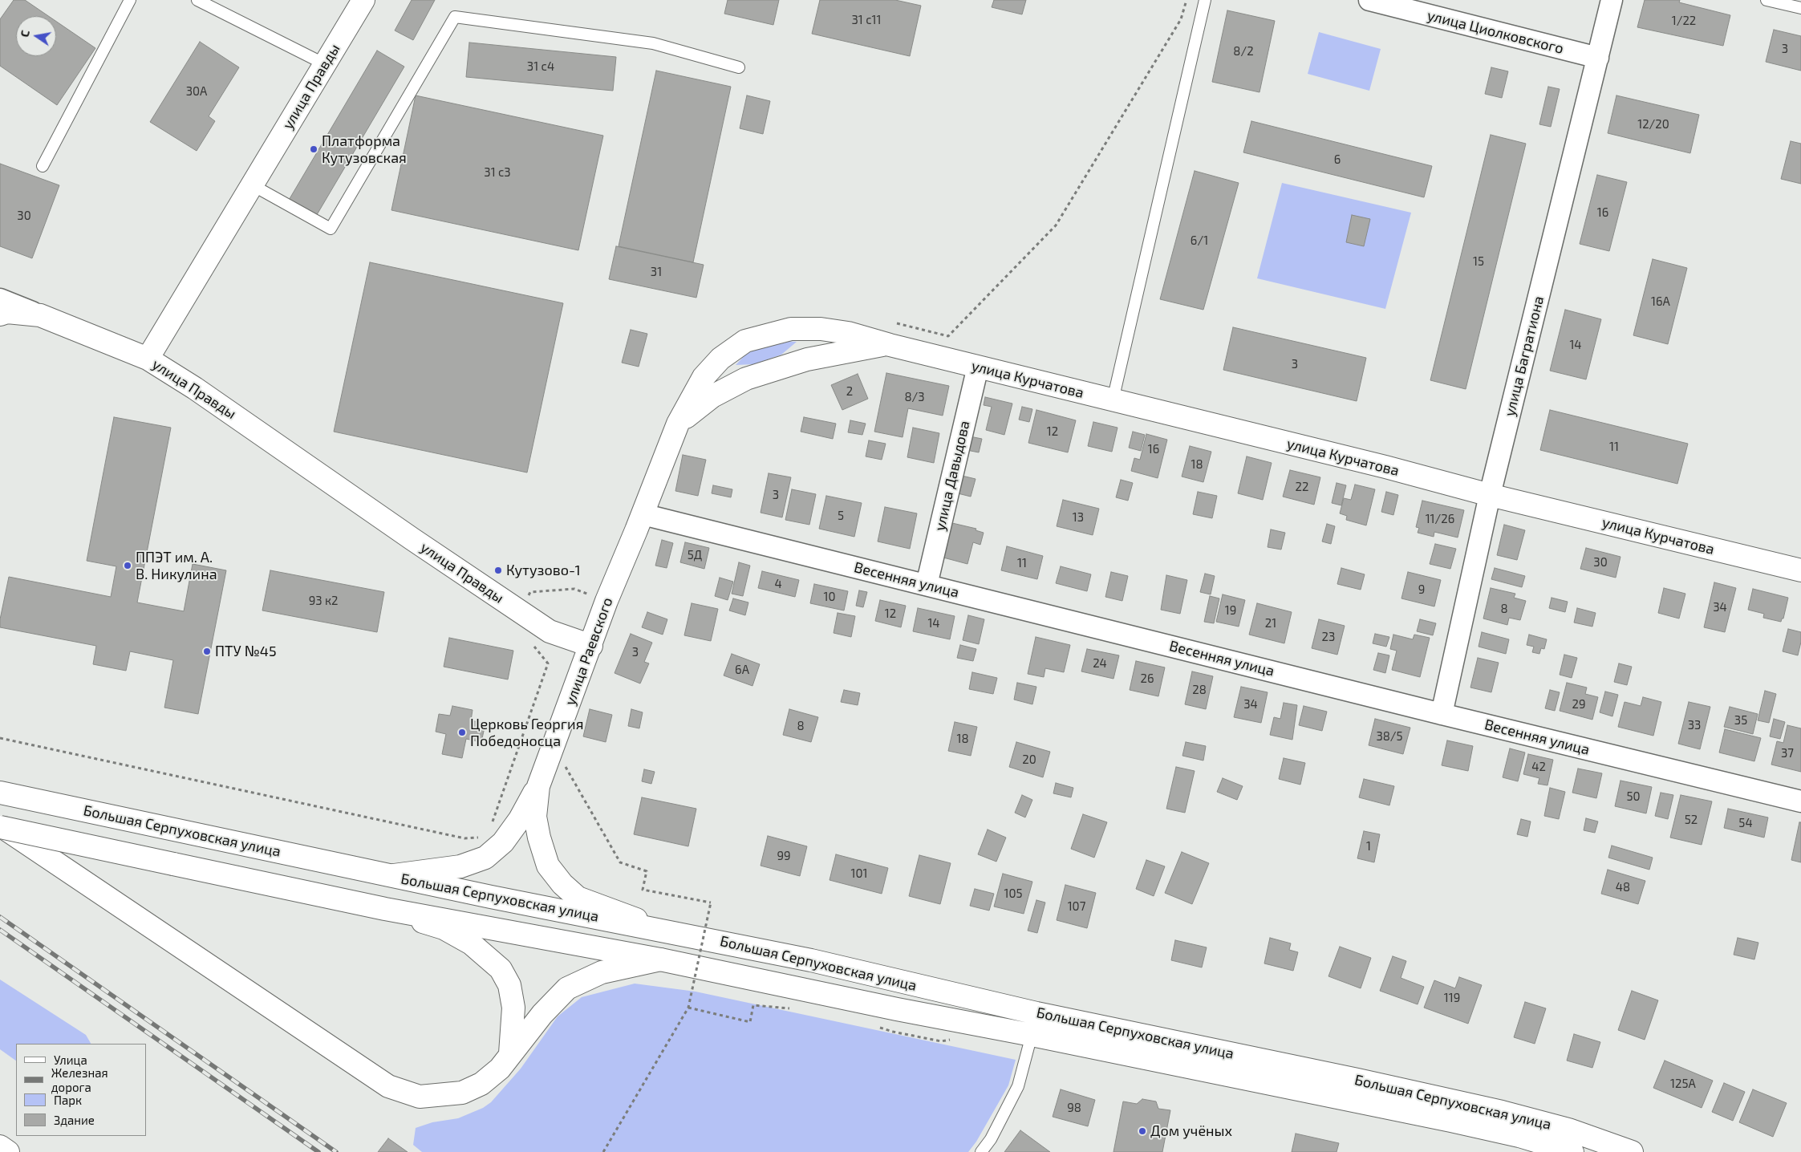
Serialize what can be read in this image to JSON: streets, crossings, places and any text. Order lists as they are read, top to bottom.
{
  "streets": {
    "street": [
      "улица Циолковского",
      "улица Правды",
      "улица Багратиона",
      "улица Курчатова",
      "улица Давыдова",
      "Весенняя улица",
      "улица Раевского",
      "Большая Серпуховская улица"
    ]
  },
  "crossings": [
    ["улица Циолковского", "улица Багратиона"],
    ["улица Правды", "улица Раевского"],
    ["улица Багратиона", "улица Курчатова"],
    ["улица Багратиона", "Весенняя улица"],
    ["улица Курчатова", "улица Давыдова"],
    ["улица Курчатова", "улица Раевского"],
    ["улица Давыдова", "Весенняя улица"],
    ["Весенняя улица", "улица Раевского"],
    ["улица Раевского", "Большая Серпуховская улица"]
  ],
  "places": [
    "Платформа Кутузовская",
    "ППЭТ им. А. В. Никулина",
    "Кутузово-1",
    "ПТУ №45",
    "Церковь Георгия Победоносца",
    "Дом учёных"
  ],
  "house_numbers": [
    "31 с11",
    "1/22",
    "3",
    "8/2",
    "31 с4",
    "30А",
    "12/20",
    "6",
    "31 с3",
    "16",
    "30",
    "6/1",
    "15",
    "31",
    "16А",
    "14",
    "3",
    "2",
    "8/3",
    "12",
    "11",
    "16",
    "18",
    "22",
    "3",
    "5",
    "13",
    "11/26",
    "5Д",
    "30",
    "11",
    "4",
    "9",
    "10",
    "93 к2",
    "34",
    "8",
    "19",
    "12",
    "14",
    "21",
    "23",
    "3",
    "24",
    "6А",
    "26",
    "28",
    "34",
    "29",
    "35",
    "33",
    "8",
    "38/5",
    "18",
    "37",
    "20",
    "42",
    "50",
    "52",
    "54",
    "1",
    "99",
    "101",
    "48",
    "105",
    "107",
    "119",
    "125А",
    "98"
  ],
  "legend": [
    "Улица",
    "Железная дорога",
    "Парк",
    "Здание"
  ],
  "north": "left"
}
